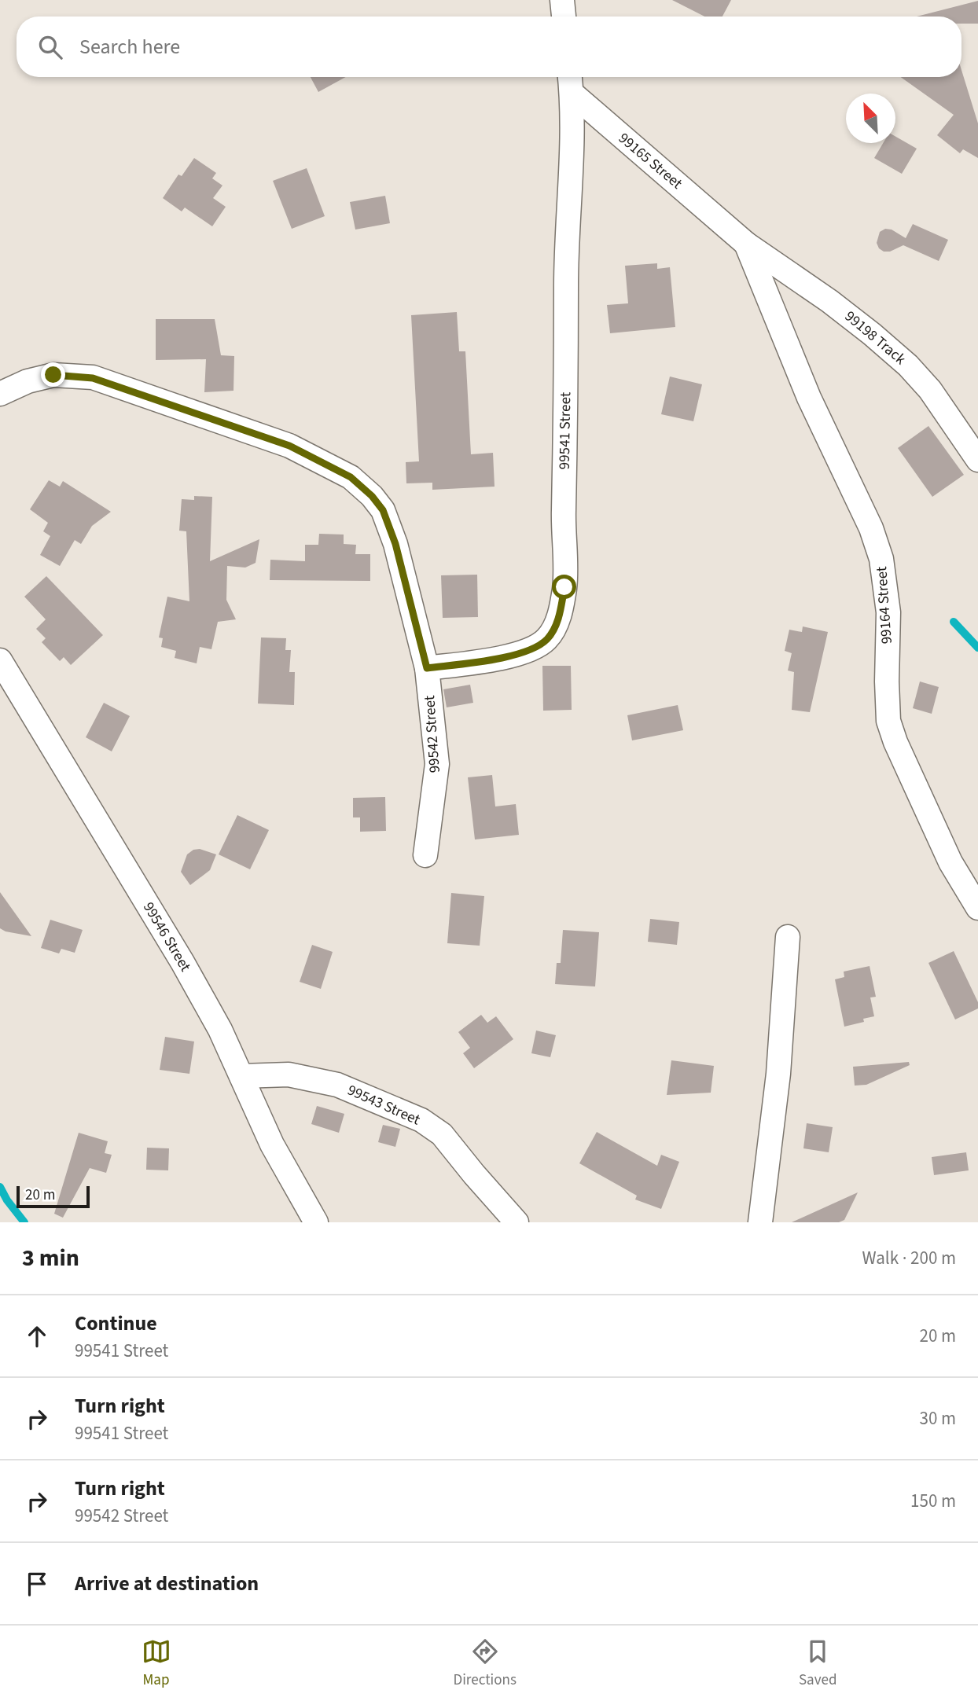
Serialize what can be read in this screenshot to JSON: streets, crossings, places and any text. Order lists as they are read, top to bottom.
{
  "streets": {
    "street": [
      "99165 Street",
      "99198 Track",
      "99541 Street",
      "99164 Street",
      "99542 Street",
      "99546 Street",
      "99543 Street"
    ]
  },
  "crossings": [
    ["99165 Street", "99198 Track"],
    ["99165 Street", "99541 Street"],
    ["99165 Street", "99164 Street"],
    ["99198 Track", "99164 Street"],
    ["99541 Street", "99542 Street"],
    ["99546 Street", "99543 Street"]
  ],
  "scale_bar": "20 m",
  "north": "top left",
  "page": {
    "search": "Search here",
    "scale": "20 m",
    "heading": ["3 min", "Walk · 200 m"],
    "list": [
      ["Continue", "99541 Street", "20 m"],
      ["Turn right", "99541 Street", "30 m"],
      ["Turn right", "99542 Street", "150 m"],
      "Arrive at destination"
    ],
    "nav": ["Map", "Directions", "Saved"]
  }
}
